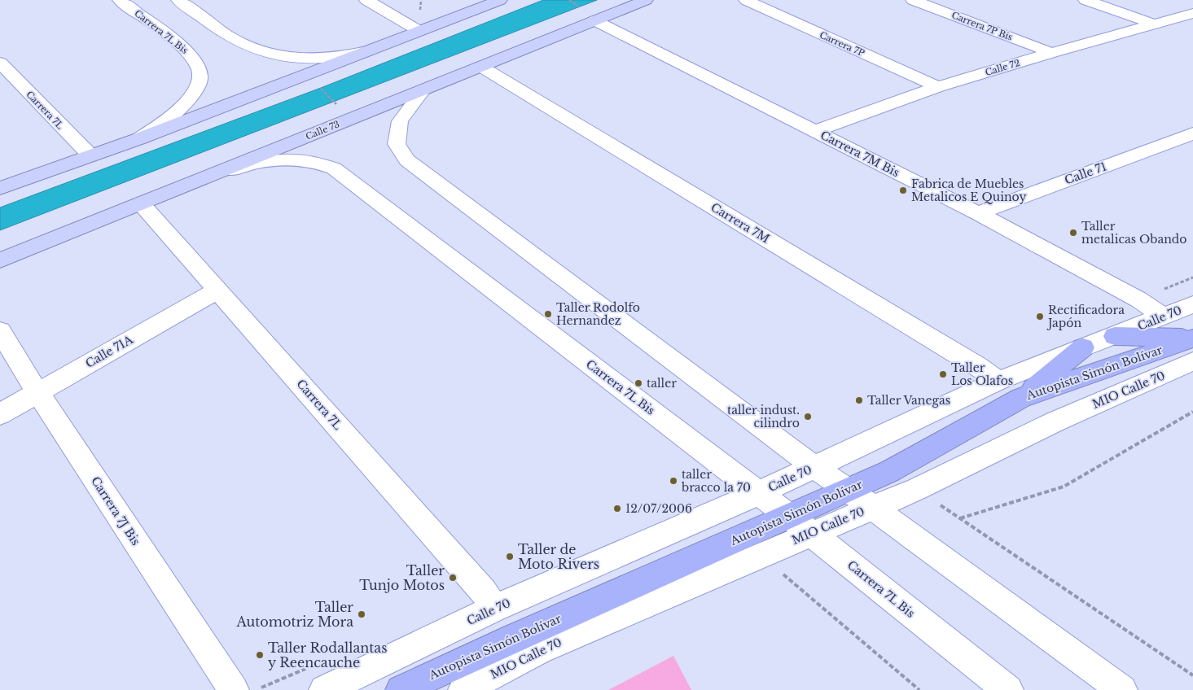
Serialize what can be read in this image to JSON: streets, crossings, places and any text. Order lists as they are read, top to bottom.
{
  "streets": {
    "highway": ["Autopista Simón Bolívar"],
    "main road": ["Calle 73"],
    "street": [
      "Carrera 7P Bis",
      "Carrera 7L Bis",
      "Carrera 7P",
      "Calle 72",
      "Carrera 7L",
      "Carrera 7M Bis",
      "Calle 71",
      "Carrera 7M",
      "Calle 70",
      "Calle 71A",
      "MIO Calle 70",
      "Carrera 7J Bis"
    ]
  },
  "crossings": [
    ["Carrera 7P Bis", "Calle 72"],
    ["Carrera 7L Bis", "Calle 73"],
    ["Carrera 7L Bis", "Calle 70"],
    ["Carrera 7L Bis", "Autopista Simón Bolívar"],
    ["Carrera 7L Bis", "MIO Calle 70"],
    ["Carrera 7P", "Calle 72"],
    ["Calle 72", "Carrera 7M Bis"],
    ["Carrera 7L", "Calle 73"],
    ["Carrera 7L", "Calle 70"],
    ["Carrera 7L", "Calle 71A"],
    ["Calle 73", "Carrera 7M Bis"],
    ["Calle 73", "Carrera 7M"],
    ["Carrera 7M Bis", "Calle 71"],
    ["Carrera 7M Bis", "Calle 70"],
    ["Carrera 7M", "Calle 70"],
    ["Calle 71A", "Carrera 7J Bis"]
  ],
  "places": [
    "Fabrica de Muebles Metalicos E Quinoy",
    "Taller metalicas Obando",
    "Taller Rodolfo Hernandez",
    "Rectificadora Japón",
    "Taller Los Olafos",
    "taller",
    "Taller Vanegas",
    "taller indust. cilindro",
    "taller bracco la 70",
    "12/07/2006",
    "Taller de Moto Rivers",
    "Taller Tunjo Motos",
    "Taller Automotriz Mora",
    "Taller Rodallantas y Reencauche"
  ]
}
